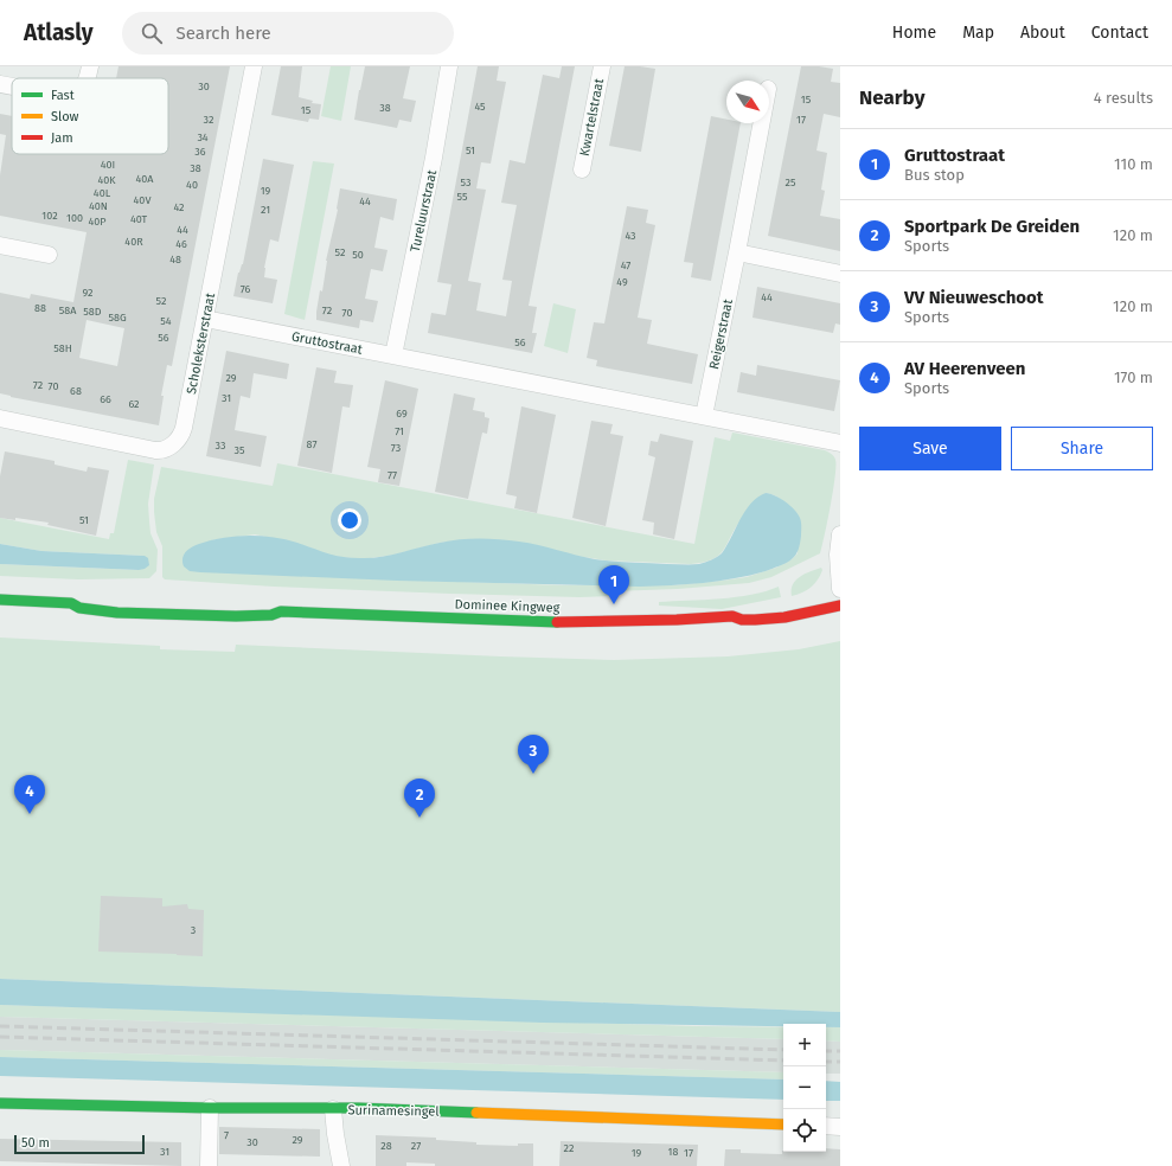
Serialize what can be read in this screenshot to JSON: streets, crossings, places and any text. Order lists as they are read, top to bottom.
{
  "streets": {
    "main road": ["Dominee Kingweg", "Surinamesingel"],
    "street": [
      "Kwartelstraat",
      "Tureluurstraat",
      "Reigerstraat",
      "Gruttostraat",
      "Scholeksterstraat"
    ]
  },
  "crossings": [
    ["Tureluurstraat", "Gruttostraat"],
    ["Reigerstraat", "Gruttostraat"],
    ["Gruttostraat", "Scholeksterstraat"]
  ],
  "house_numbers": [
    "30",
    "15",
    "45",
    "38",
    "15",
    "32",
    "17",
    "34",
    "51",
    "36",
    "40I",
    "38",
    "40A",
    "40K",
    "53",
    "25",
    "40",
    "19",
    "40L",
    "55",
    "40V",
    "44",
    "40N",
    "42",
    "21",
    "102",
    "100",
    "40T",
    "40P",
    "44",
    "43",
    "40R",
    "46",
    "52",
    "50",
    "48",
    "47",
    "49",
    "76",
    "92",
    "44",
    "52",
    "88",
    "58A",
    "72",
    "58D",
    "70",
    "58G",
    "54",
    "56",
    "56",
    "58H",
    "29",
    "72",
    "70",
    "68",
    "31",
    "66",
    "62",
    "69",
    "71",
    "87",
    "33",
    "73",
    "35",
    "77",
    "51",
    "3",
    "7",
    "29",
    "30",
    "28",
    "27",
    "22",
    "31",
    "18",
    "19",
    "17"
  ],
  "legend": ["Fast", "Slow", "Jam"],
  "scale_bar": "50 m",
  "north": "bottom right",
  "page": {
    "header": "Atlasly",
    "search": "Search here",
    "nav": [
      "Home",
      "Map",
      "About",
      "Contact"
    ],
    "heading": ["Nearby", "4 results"],
    "list": [
      {
        "mark": "1",
        "name": "Gruttostraat",
        "note": "Bus stop",
        "value": "110 m"
      },
      {
        "mark": "2",
        "name": "Sportpark De Greiden",
        "note": "Sports",
        "value": "120 m"
      },
      {
        "mark": "3",
        "name": "VV Nieuweschoot",
        "note": "Sports",
        "value": "120 m"
      },
      {
        "mark": "4",
        "name": "AV Heerenveen",
        "note": "Sports",
        "value": "170 m"
      }
    ],
    "buttons": ["Save", "Share"],
    "pins": [
      "1",
      "3",
      "4",
      "2"
    ],
    "map_buttons": ["+", "−"],
    "scale": "50 m"
  }
}
